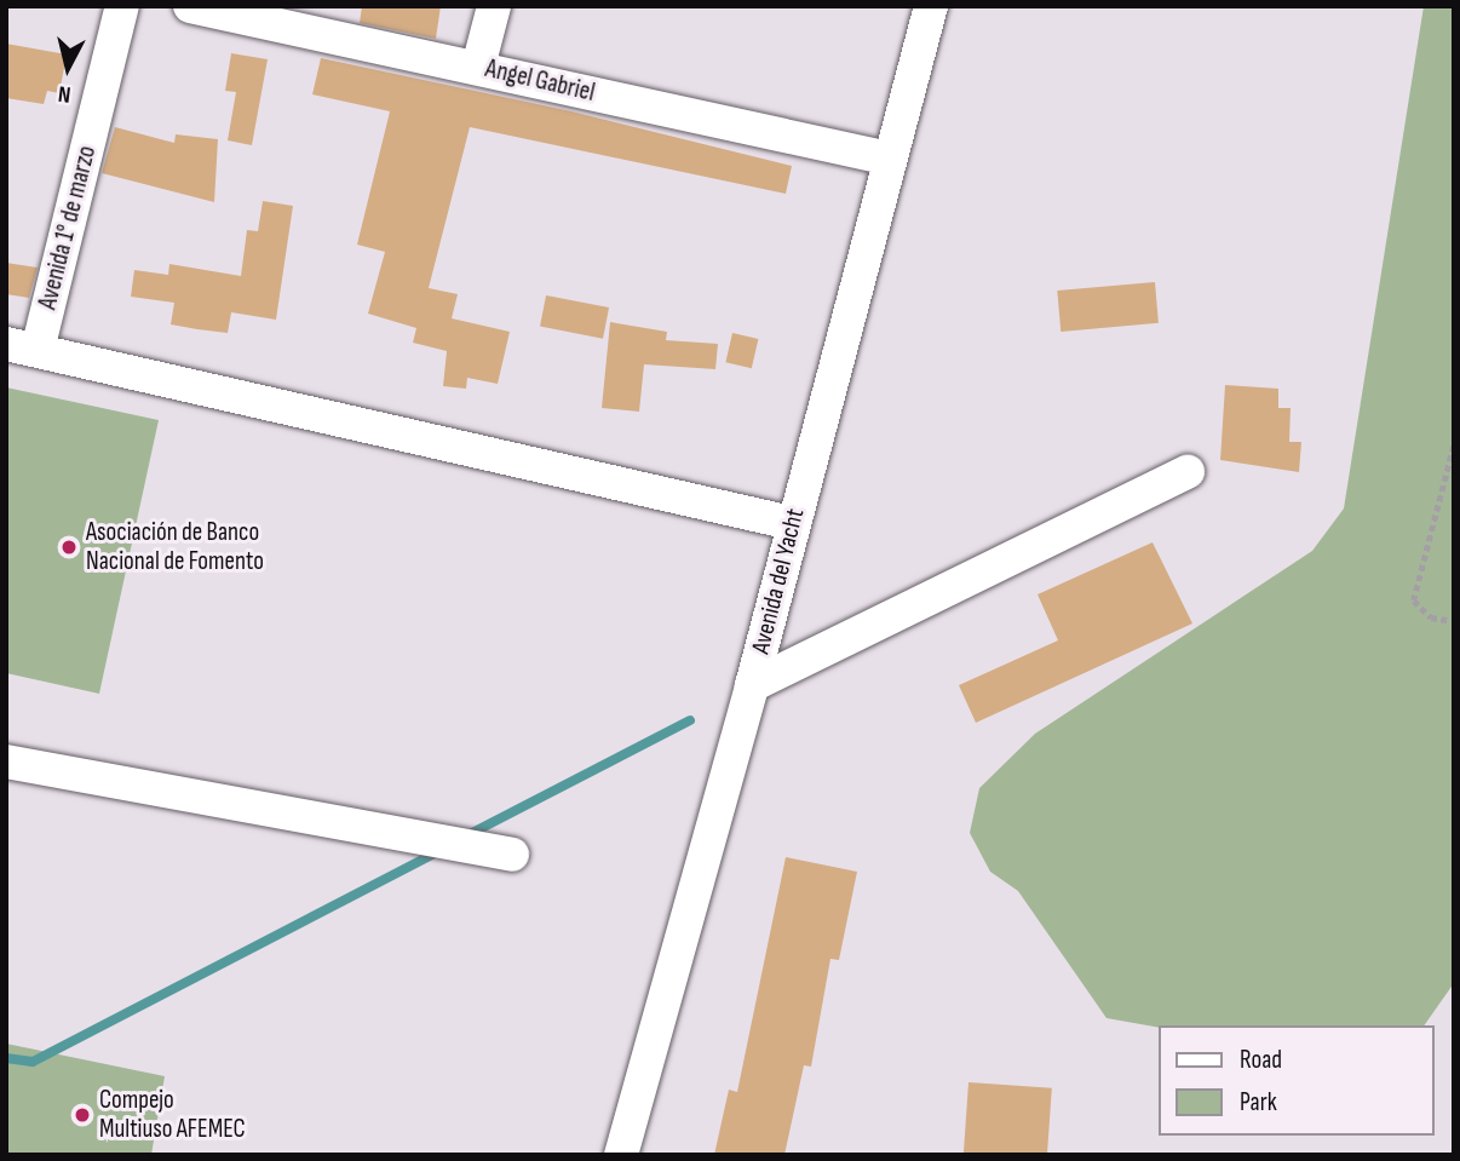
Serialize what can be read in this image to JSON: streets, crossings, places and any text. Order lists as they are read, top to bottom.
{
  "streets": {
    "street": ["Angel Gabriel", "Avenida 1° de marzo", "Avenida del Yacht"]
  },
  "crossings": [
    ["Angel Gabriel", "Avenida del Yacht"]
  ],
  "places": ["Asociación de Banco Nacional de Fomento", "Compejo Multiuso AFEMEC"],
  "legend": ["Road", "Park"],
  "north": "bottom"
}
